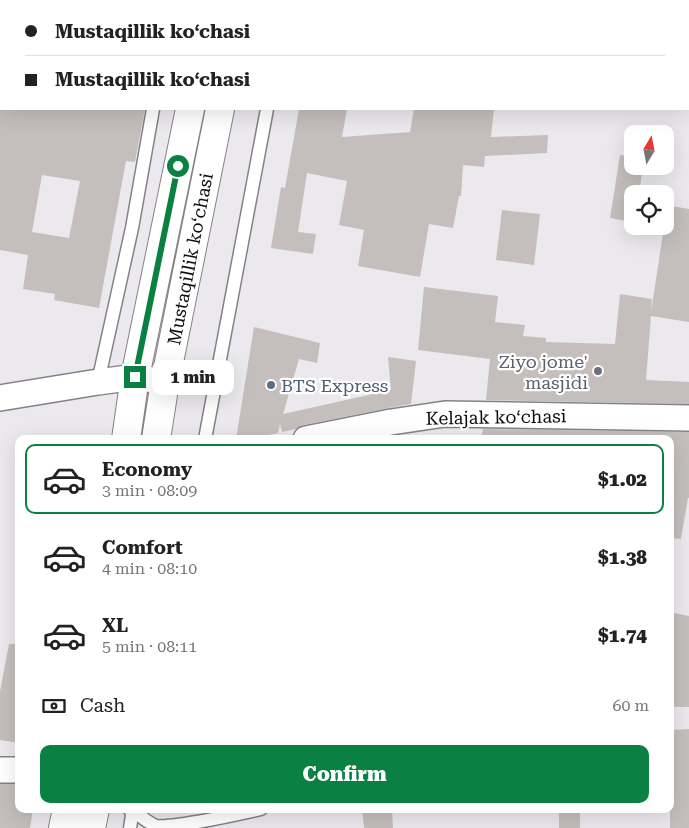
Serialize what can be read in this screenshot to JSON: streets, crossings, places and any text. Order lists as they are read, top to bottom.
{
  "streets": {
    "main road": ["Mustaqillik koʻchasi"],
    "street": ["Kelajak koʻchasi"]
  },
  "places": ["Ziyo jome' masjidi", "BTS Express"],
  "north": "top",
  "page": {
    "banner": ["Mustaqillik koʻchasi", "Mustaqillik koʻchasi"],
    "bubble": "1 min",
    "list": [
      {
        "name": "Economy",
        "note": "3 min · 08:09",
        "value": "$1.02"
      },
      {
        "name": "Comfort",
        "note": "4 min · 08:10",
        "value": "$1.38"
      },
      {
        "name": "XL",
        "note": "5 min · 08:11",
        "value": "$1.74"
      }
    ],
    "pay": ["Cash", "60 m"],
    "buttons": "Confirm"
  }
}
